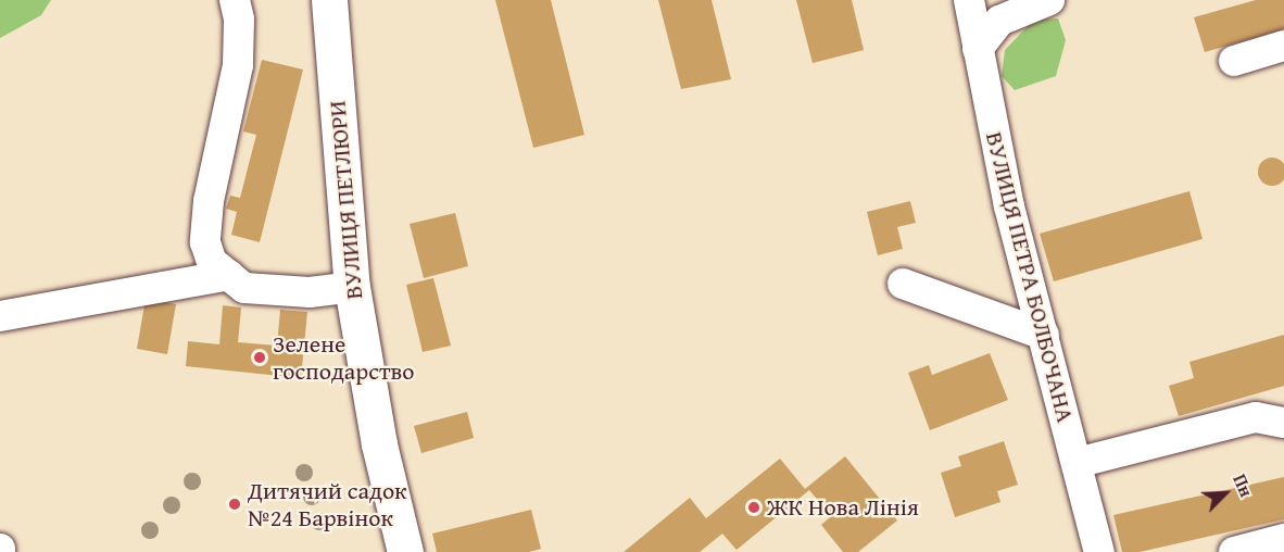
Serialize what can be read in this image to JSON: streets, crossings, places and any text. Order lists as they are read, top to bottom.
{
  "streets": {
    "main road": ["ВУЛИЦЯ ПЕТЛЮРИ"],
    "street": ["ВУЛИЦЯ ПЕТРА БОЛБОЧАНА"]
  },
  "places": ["Зелене господарство", "Дитячий садок №24 Барвінок", "ЖК Нова Лінія"],
  "north": "top right"
}
